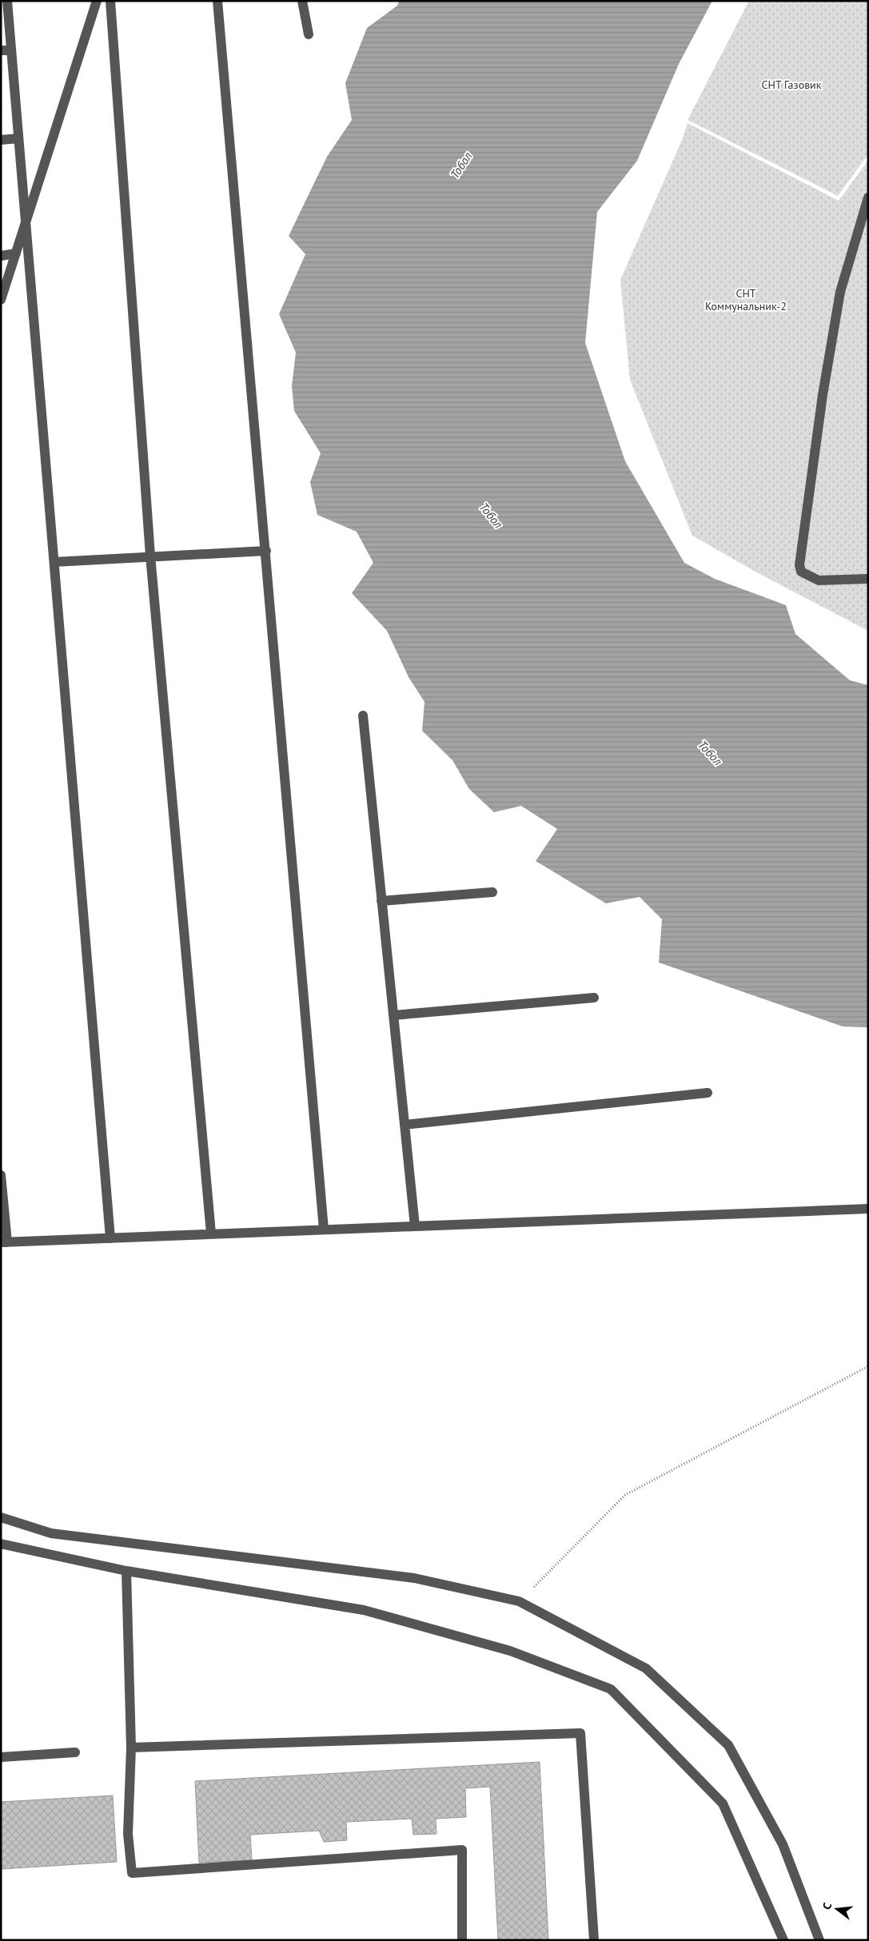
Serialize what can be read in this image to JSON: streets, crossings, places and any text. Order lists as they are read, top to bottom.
{
  "water": ["Тобол"],
  "parks": ["СНТ Газовик", "СНТ Коммунальник-2"],
  "north": "left"
}
